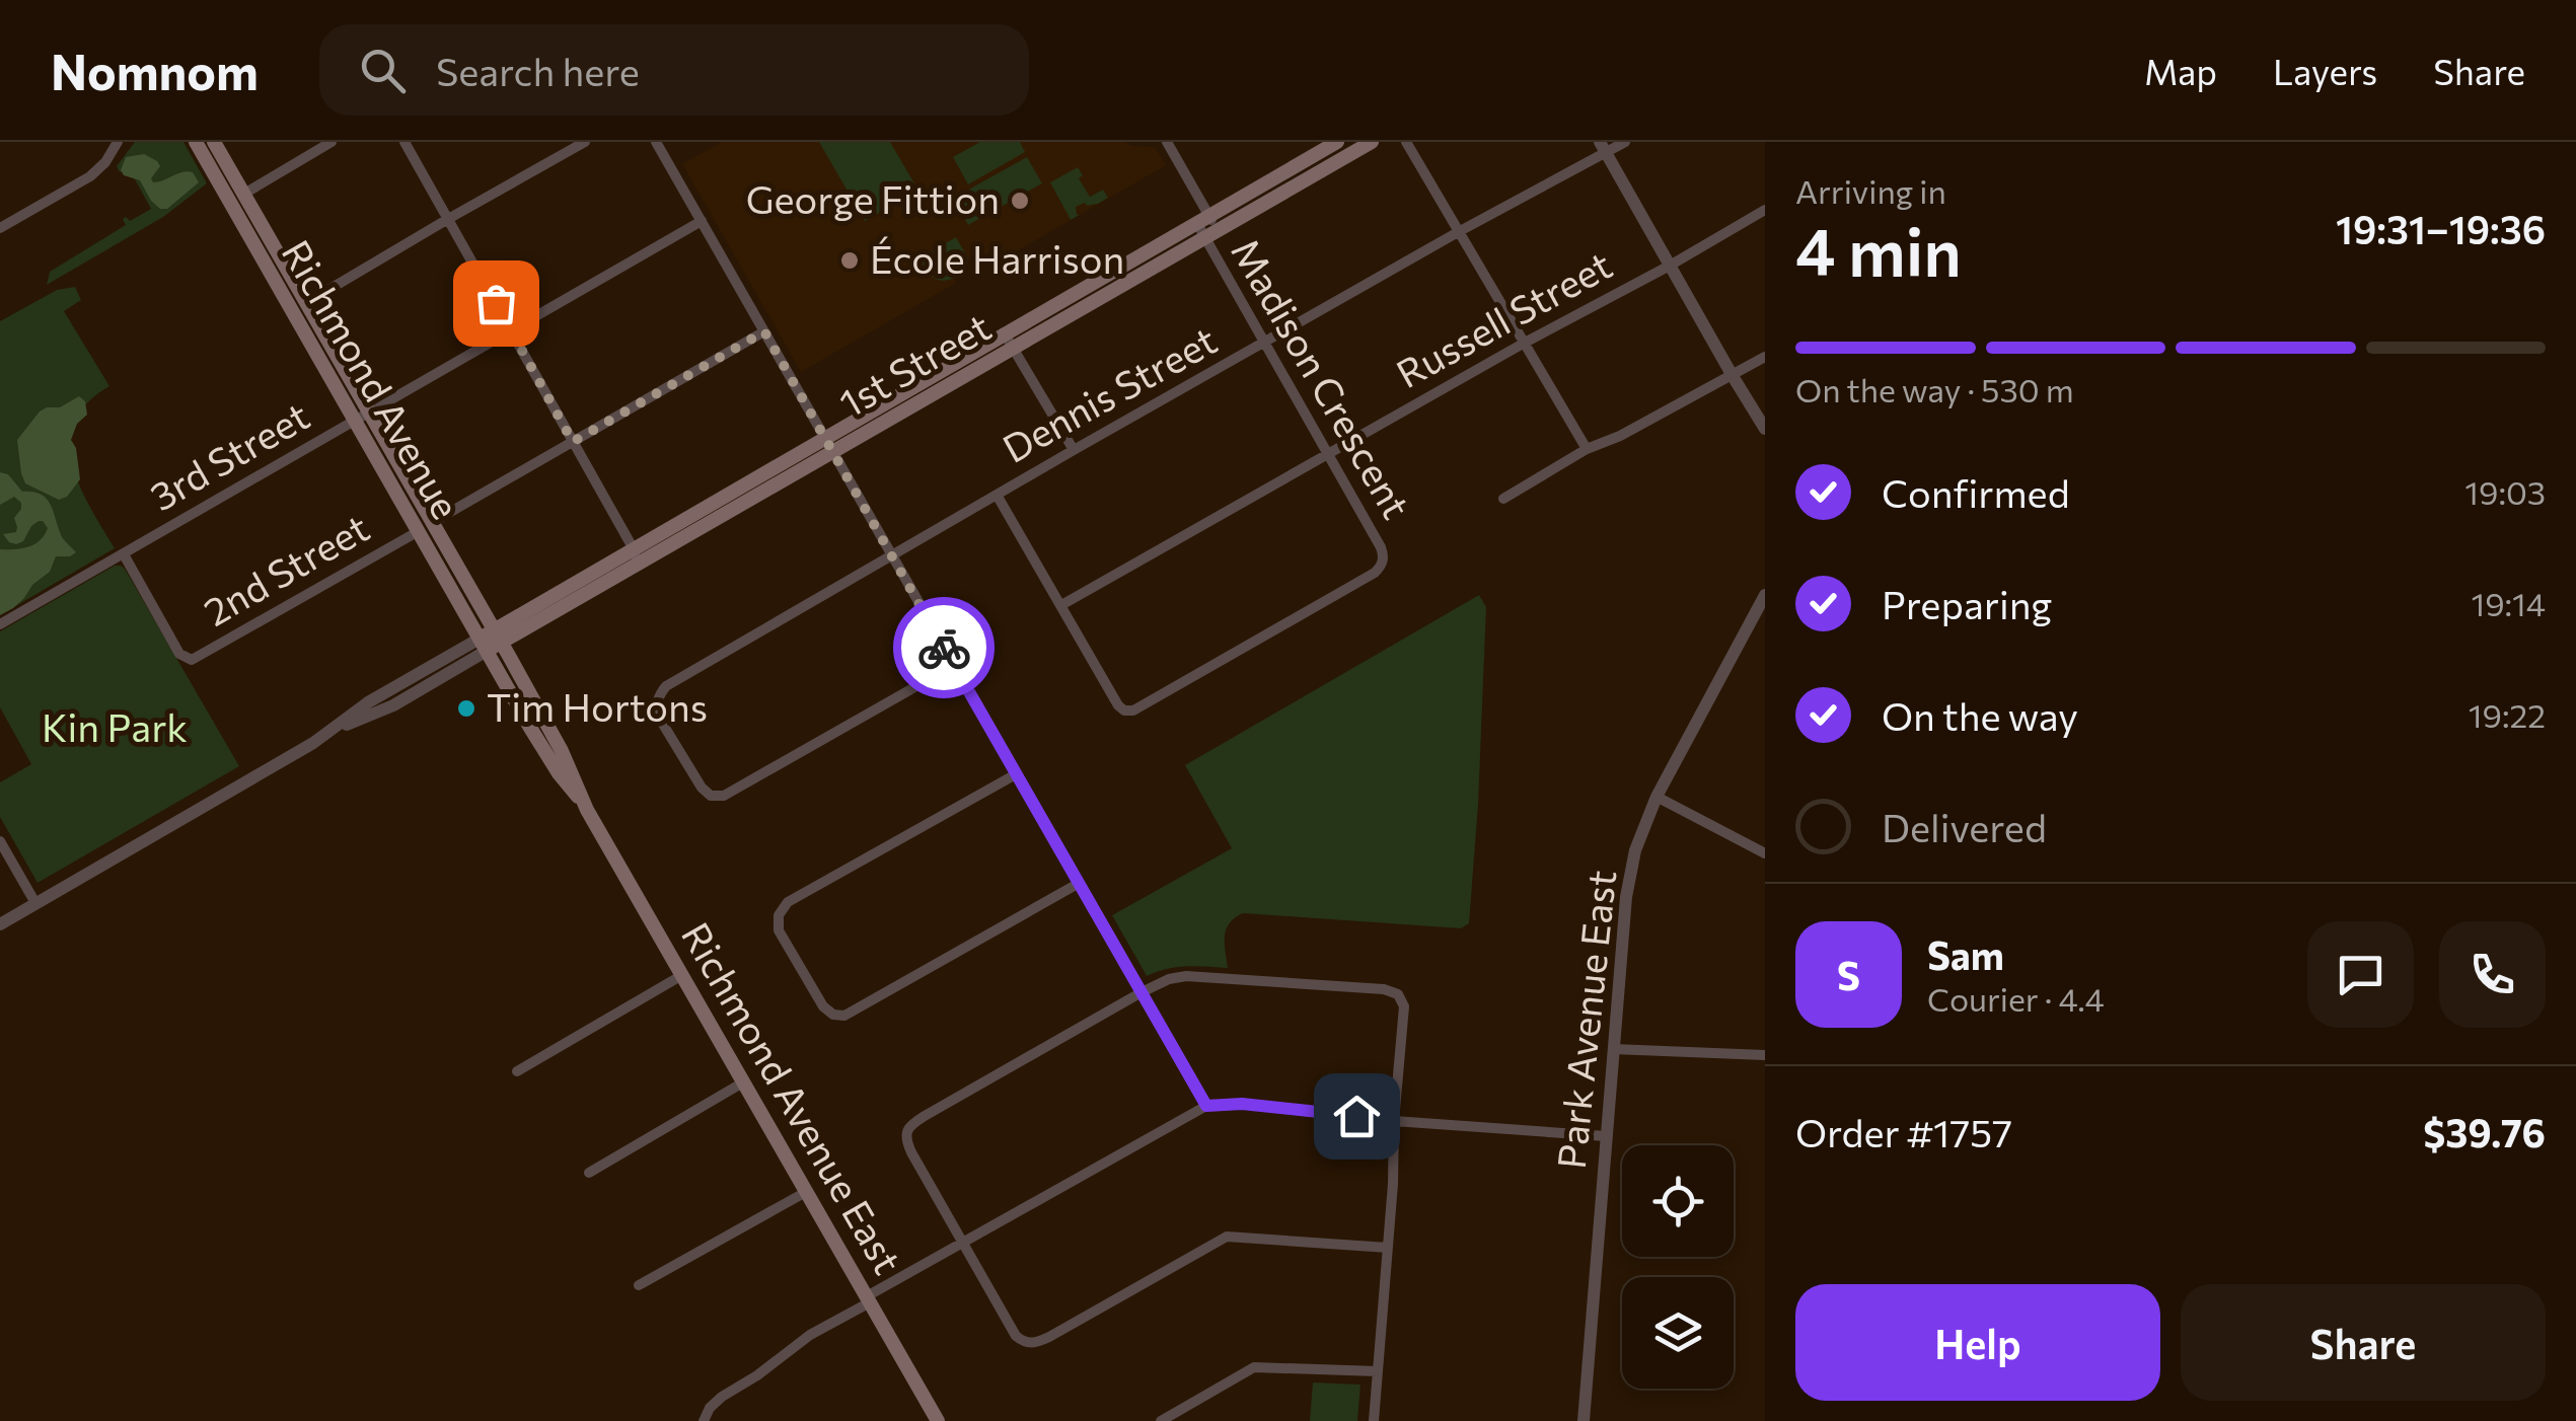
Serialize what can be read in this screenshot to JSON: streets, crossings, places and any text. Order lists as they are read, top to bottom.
{
  "streets": {
    "main road": ["1st Street", "Richmond Avenue", "Richmond Avenue East"],
    "street": [
      "Russell Street",
      "Madison Crescent",
      "Dennis Street",
      "3rd Street",
      "2nd Street",
      "Park Avenue East"
    ]
  },
  "crossings": [
    ["Russell Street", "Madison Crescent"],
    ["1st Street", "Madison Crescent"],
    ["1st Street", "Richmond Avenue"],
    ["1st Street", "Richmond Avenue East"],
    ["Madison Crescent", "Dennis Street"],
    ["Richmond Avenue", "3rd Street"],
    ["Richmond Avenue", "2nd Street"],
    ["Richmond Avenue", "Richmond Avenue East"],
    ["3rd Street", "2nd Street"]
  ],
  "parks": ["Kin Park"],
  "places": ["George Fittion", "École Harrison", "Tim Hortons"],
  "page": {
    "header": "Nomnom",
    "search": "Search here",
    "nav": ["Map", "Layers", "Share"],
    "heading": ["4 min", "Arriving in", "19:31–19:36"],
    "panel": [
      "Sam",
      "Courier · 4.4",
      "Order #1757",
      "$39.76"
    ],
    "bar": "On the way · 530 m",
    "list": [
      ["Confirmed", "19:03"],
      ["Preparing", "19:14"],
      ["On the way", "19:22"],
      "Delivered"
    ],
    "round": "S",
    "buttons": ["Help", "Share"]
  }
}
